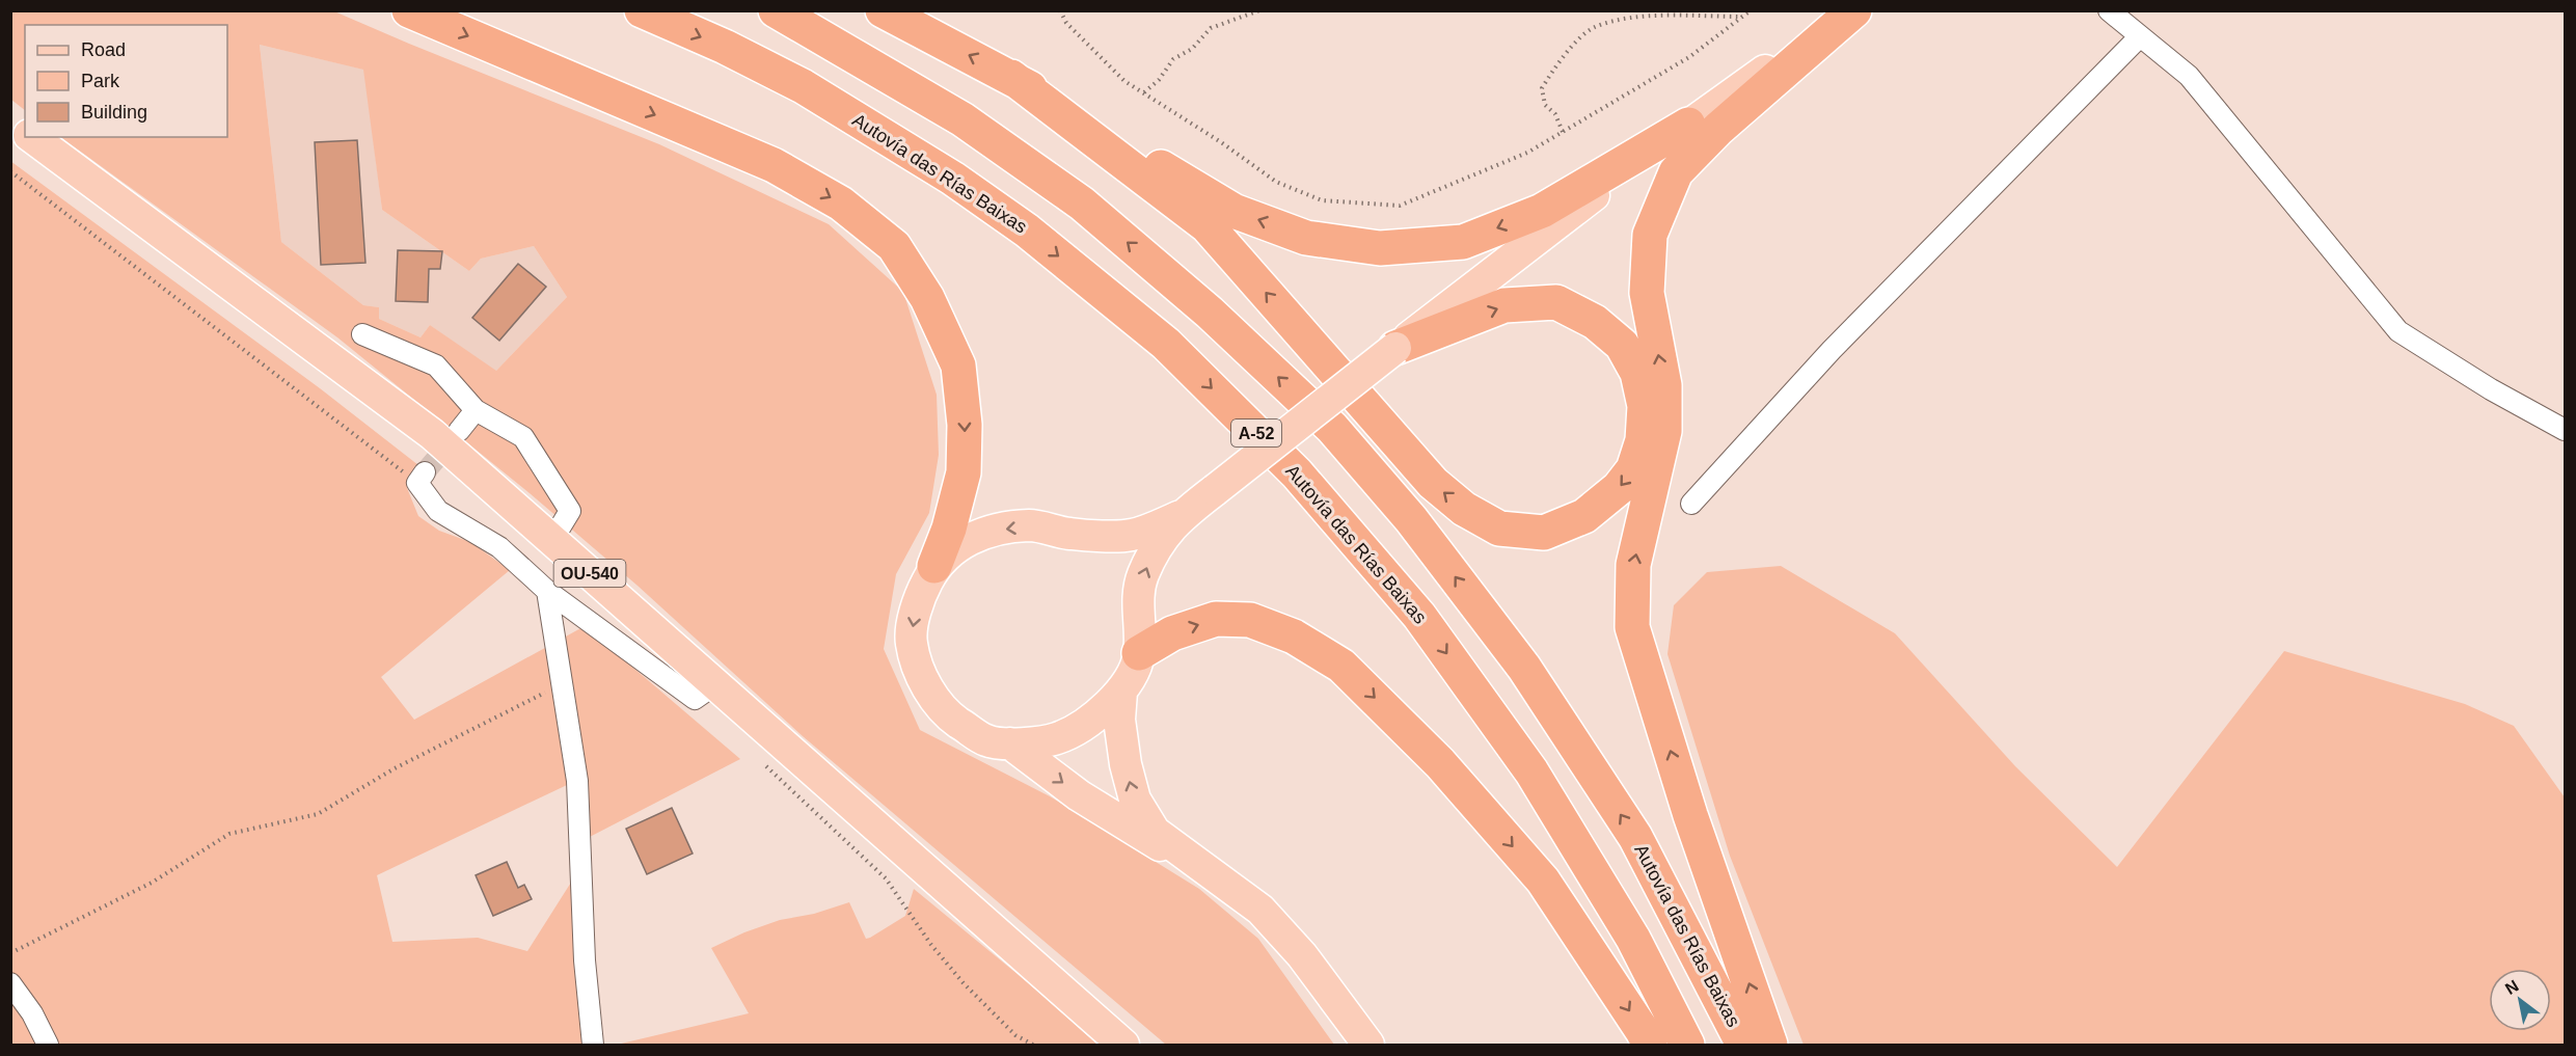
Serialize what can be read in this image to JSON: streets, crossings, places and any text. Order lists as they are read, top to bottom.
{
  "streets": {
    "highway": ["Autovía das Rías Baixas", "A-52"],
    "main road": ["OU-540"]
  },
  "legend": ["Road", "Park", "Building"],
  "north": "top left"
}
